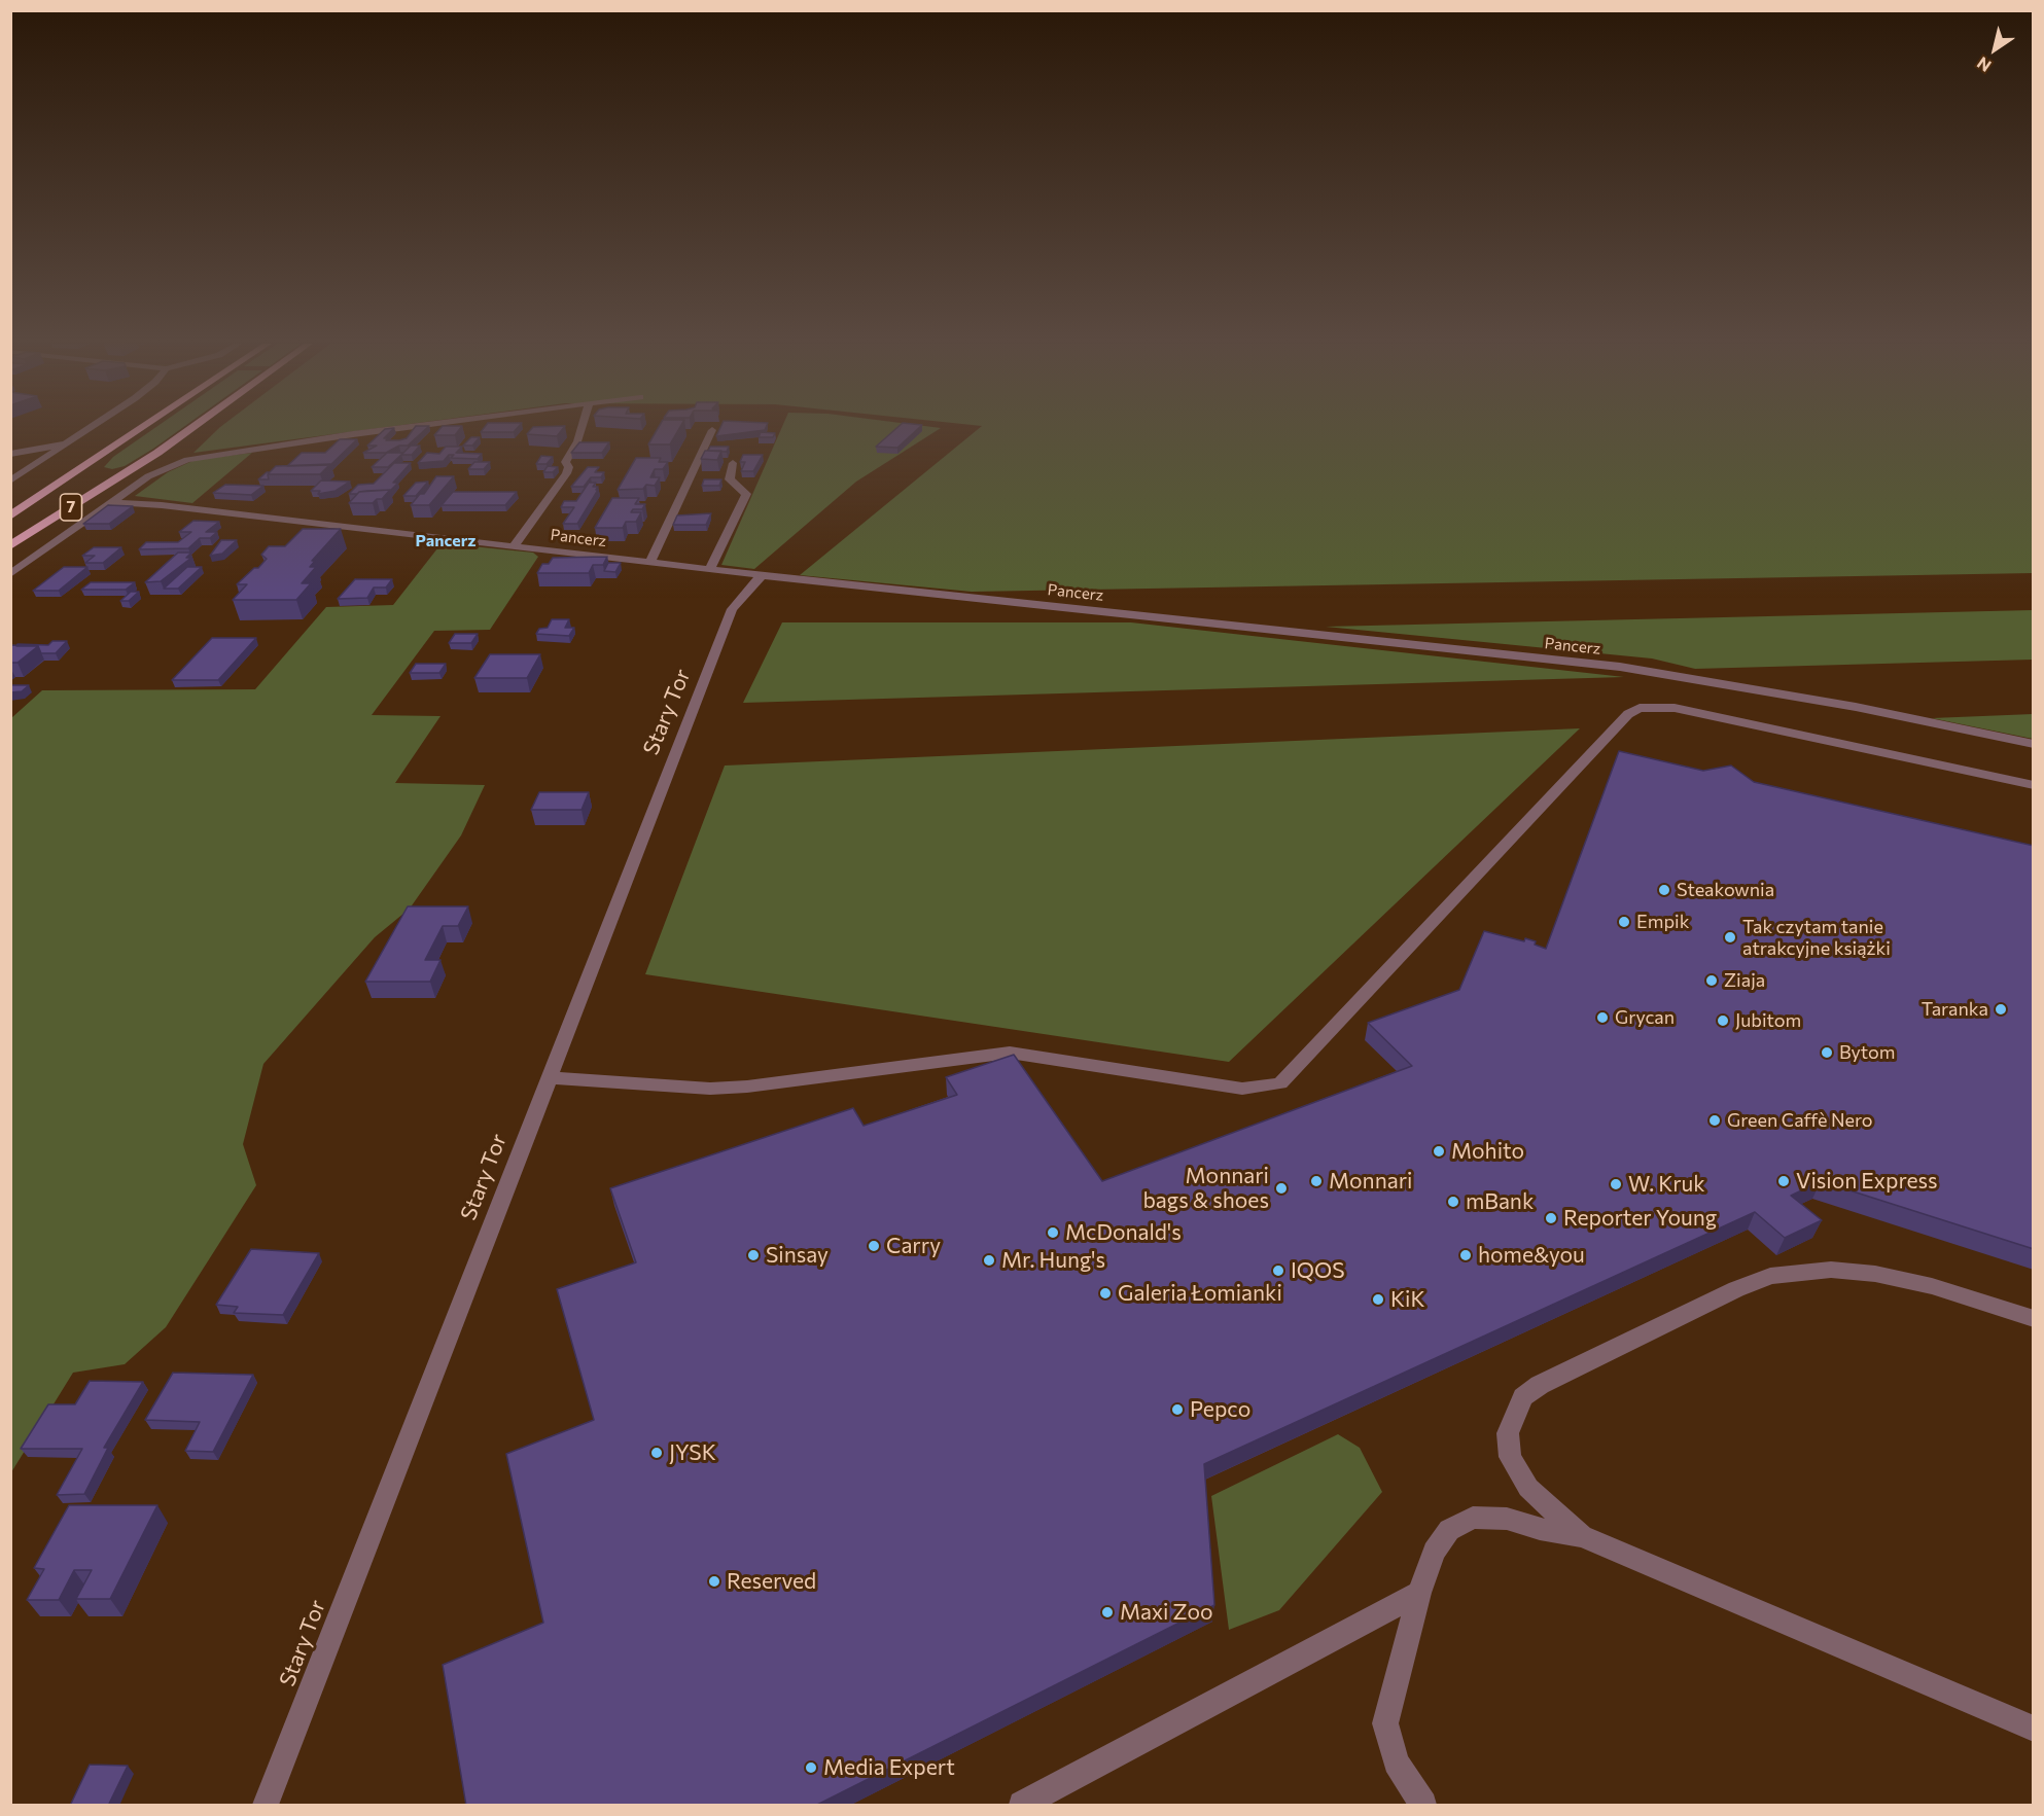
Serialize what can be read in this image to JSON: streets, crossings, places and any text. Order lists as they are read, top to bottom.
{
  "streets": {
    "highway": ["7"],
    "street": ["Pancerz", "Stary Tor"]
  },
  "crossings": [
    ["Pancerz", "Stary Tor"]
  ],
  "districts": ["Pancerz"],
  "places": [
    "Steakownia",
    "Empik",
    "Tak czytam tanie atrakcyjne książki",
    "Ziaja",
    "Taranka",
    "Grycan",
    "Jubitom",
    "Bytom",
    "Green Caffè Nero",
    "Mohito",
    "Monnari",
    "Vision Express",
    "W. Kruk",
    "Monnari bags & shoes",
    "mBank",
    "Reporter Young",
    "McDonald's",
    "Carry",
    "Sinsay",
    "home&you",
    "Mr. Hung's",
    "IQOS",
    "Galeria Łomianki",
    "KiK",
    "Pepco",
    "JYSK",
    "Reserved",
    "Maxi Zoo",
    "Media Expert"
  ],
  "north": "bottom left"
}
